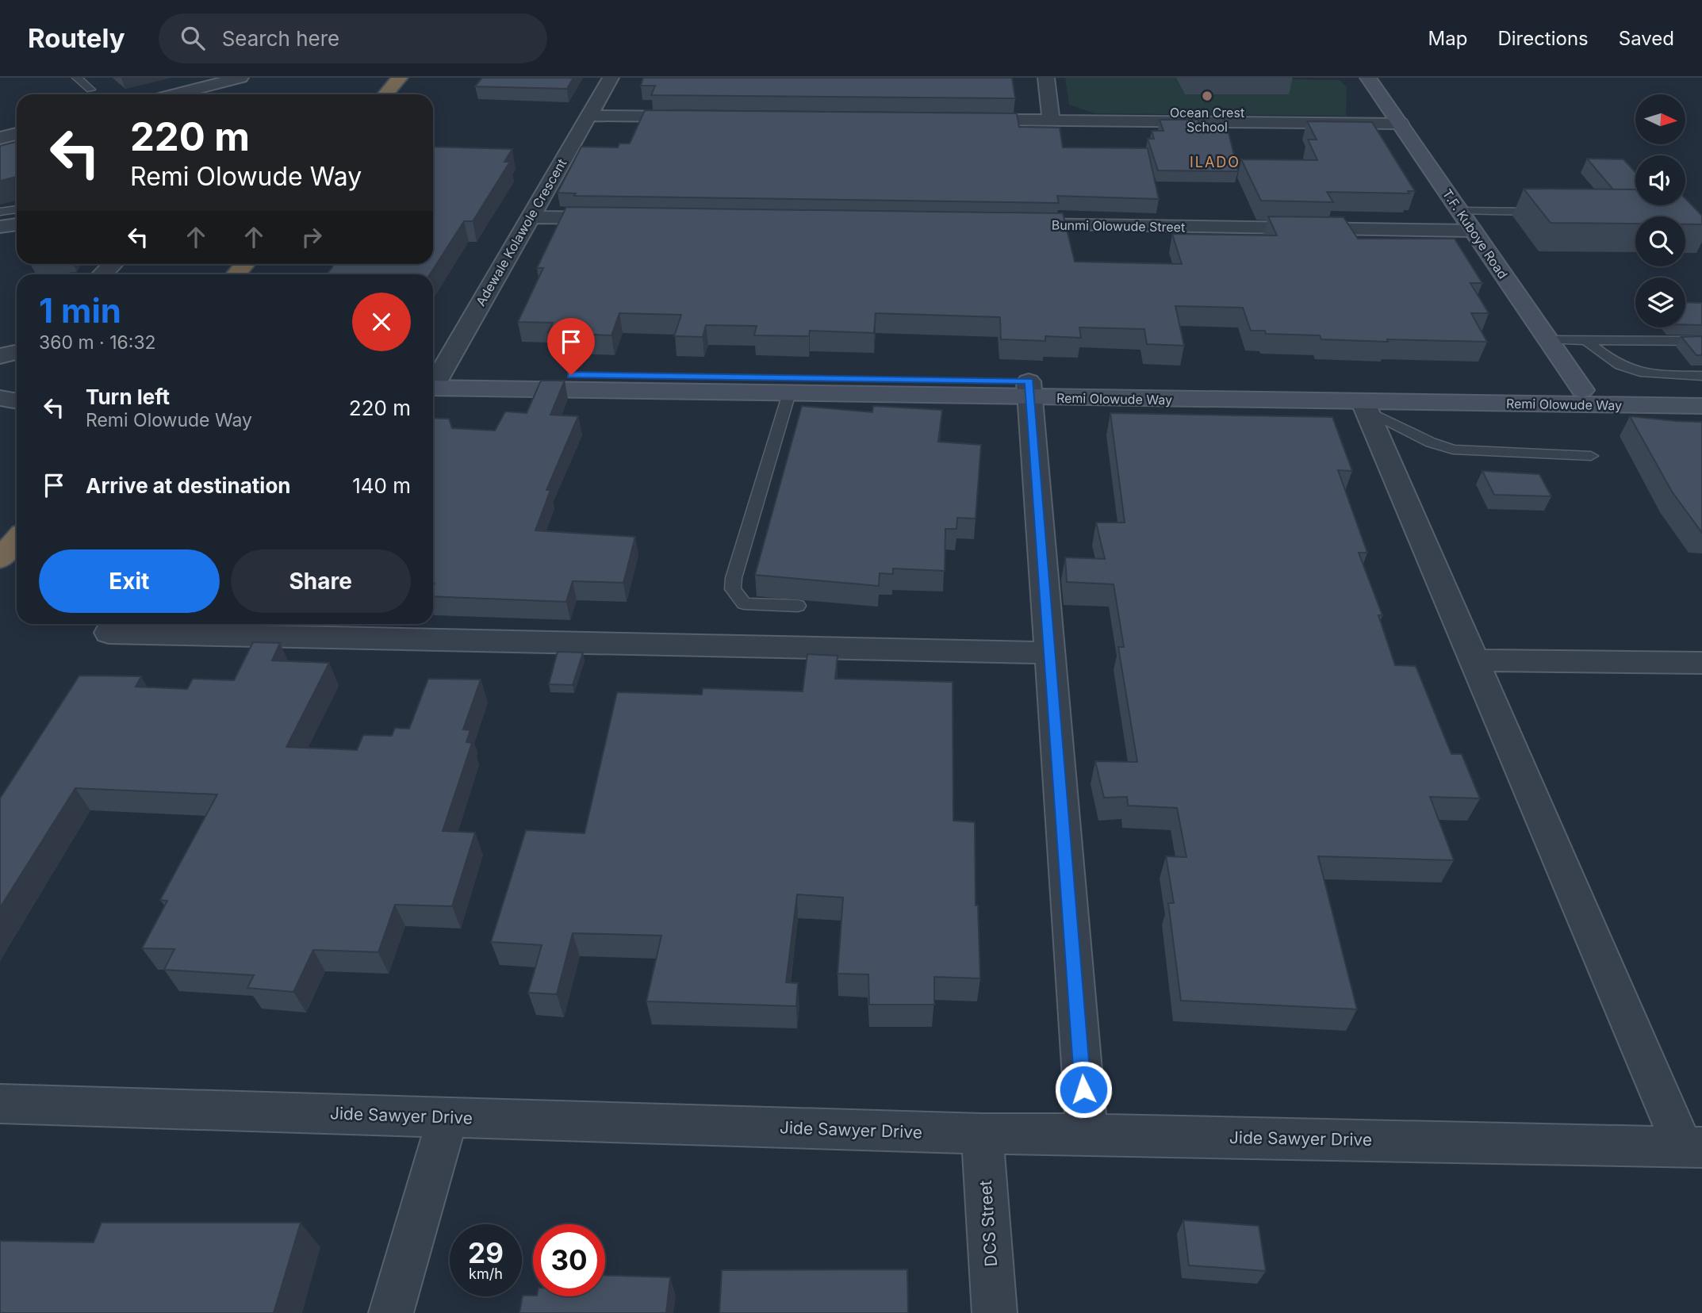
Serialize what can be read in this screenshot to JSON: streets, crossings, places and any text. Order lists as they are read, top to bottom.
{
  "streets": {
    "main road": ["T.F. Kuboye Road", "Remi Olowude Way"],
    "street": [
      "Bunmi Olowude Street",
      "Adewale Kolawole Crescent",
      "Jide Sawyer Drive",
      "DCS Street"
    ]
  },
  "crossings": [
    ["Bunmi Olowude Street", "T.F. Kuboye Road"],
    ["T.F. Kuboye Road", "Remi Olowude Way"],
    ["Jide Sawyer Drive", "DCS Street"]
  ],
  "districts": ["ILADO"],
  "places": ["Ocean Crest School"],
  "north": "right",
  "page": {
    "header": "Routely",
    "search": "Search here",
    "nav": ["Map", "Directions", "Saved"],
    "turn": ["220 m", "Remi Olowude Way"],
    "heading": ["1 min", "360 m · 16:32"],
    "list": [
      {
        "name": "Turn left",
        "note": "Remi Olowude Way",
        "value": "220 m"
      },
      {
        "name": "Arrive at destination",
        "value": "140 m"
      }
    ],
    "buttons": ["Exit", "Share"],
    "speed": "29 km/h",
    "limit": "30"
  }
}
